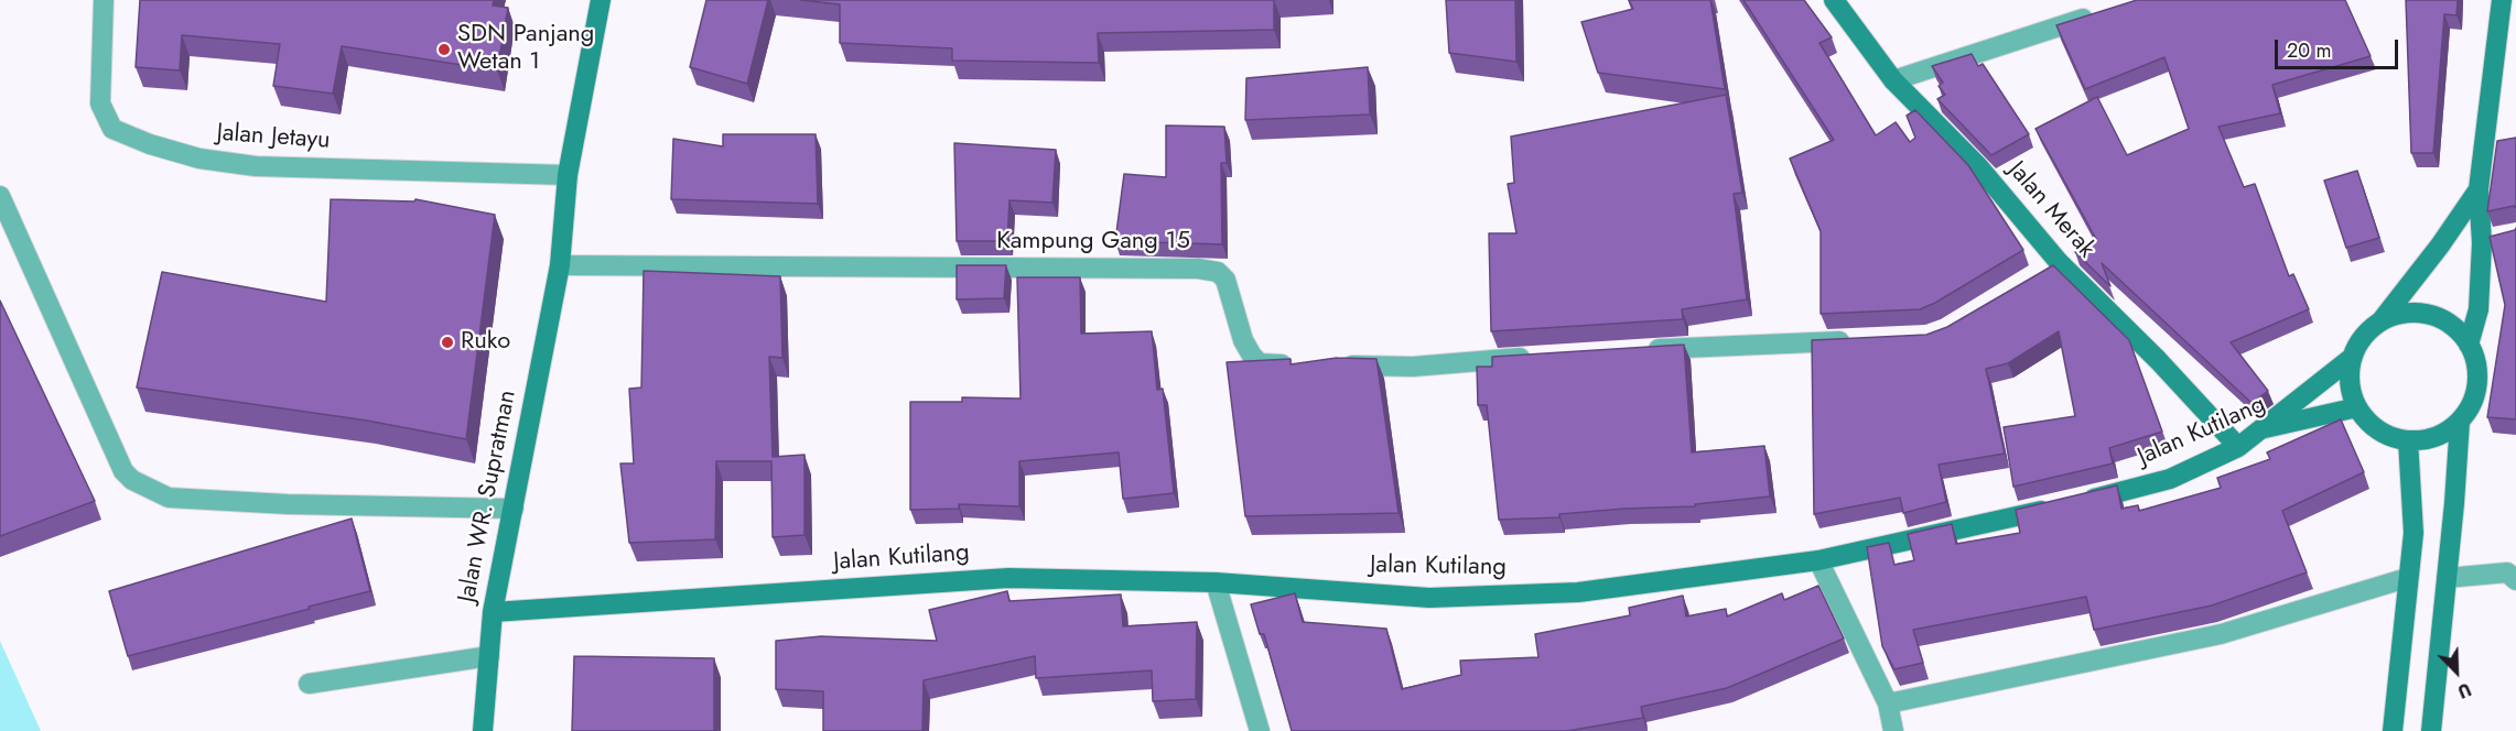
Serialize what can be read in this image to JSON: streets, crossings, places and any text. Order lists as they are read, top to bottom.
{
  "streets": {
    "street": [
      "Jalan Jetayu",
      "Jalan Merak",
      "Kampung Gang 15",
      "Jalan Kutilang",
      "Jalan WR. Supratman"
    ]
  },
  "crossings": [
    ["Jalan Jetayu", "Jalan WR. Supratman"],
    ["Jalan Merak", "Jalan Kutilang"],
    ["Kampung Gang 15", "Jalan WR. Supratman"],
    ["Jalan Kutilang", "Jalan WR. Supratman"]
  ],
  "places": ["SDN Panjang Wetan 1", "Ruko"],
  "scale_bar": "20 m",
  "north": "bottom right"
}
